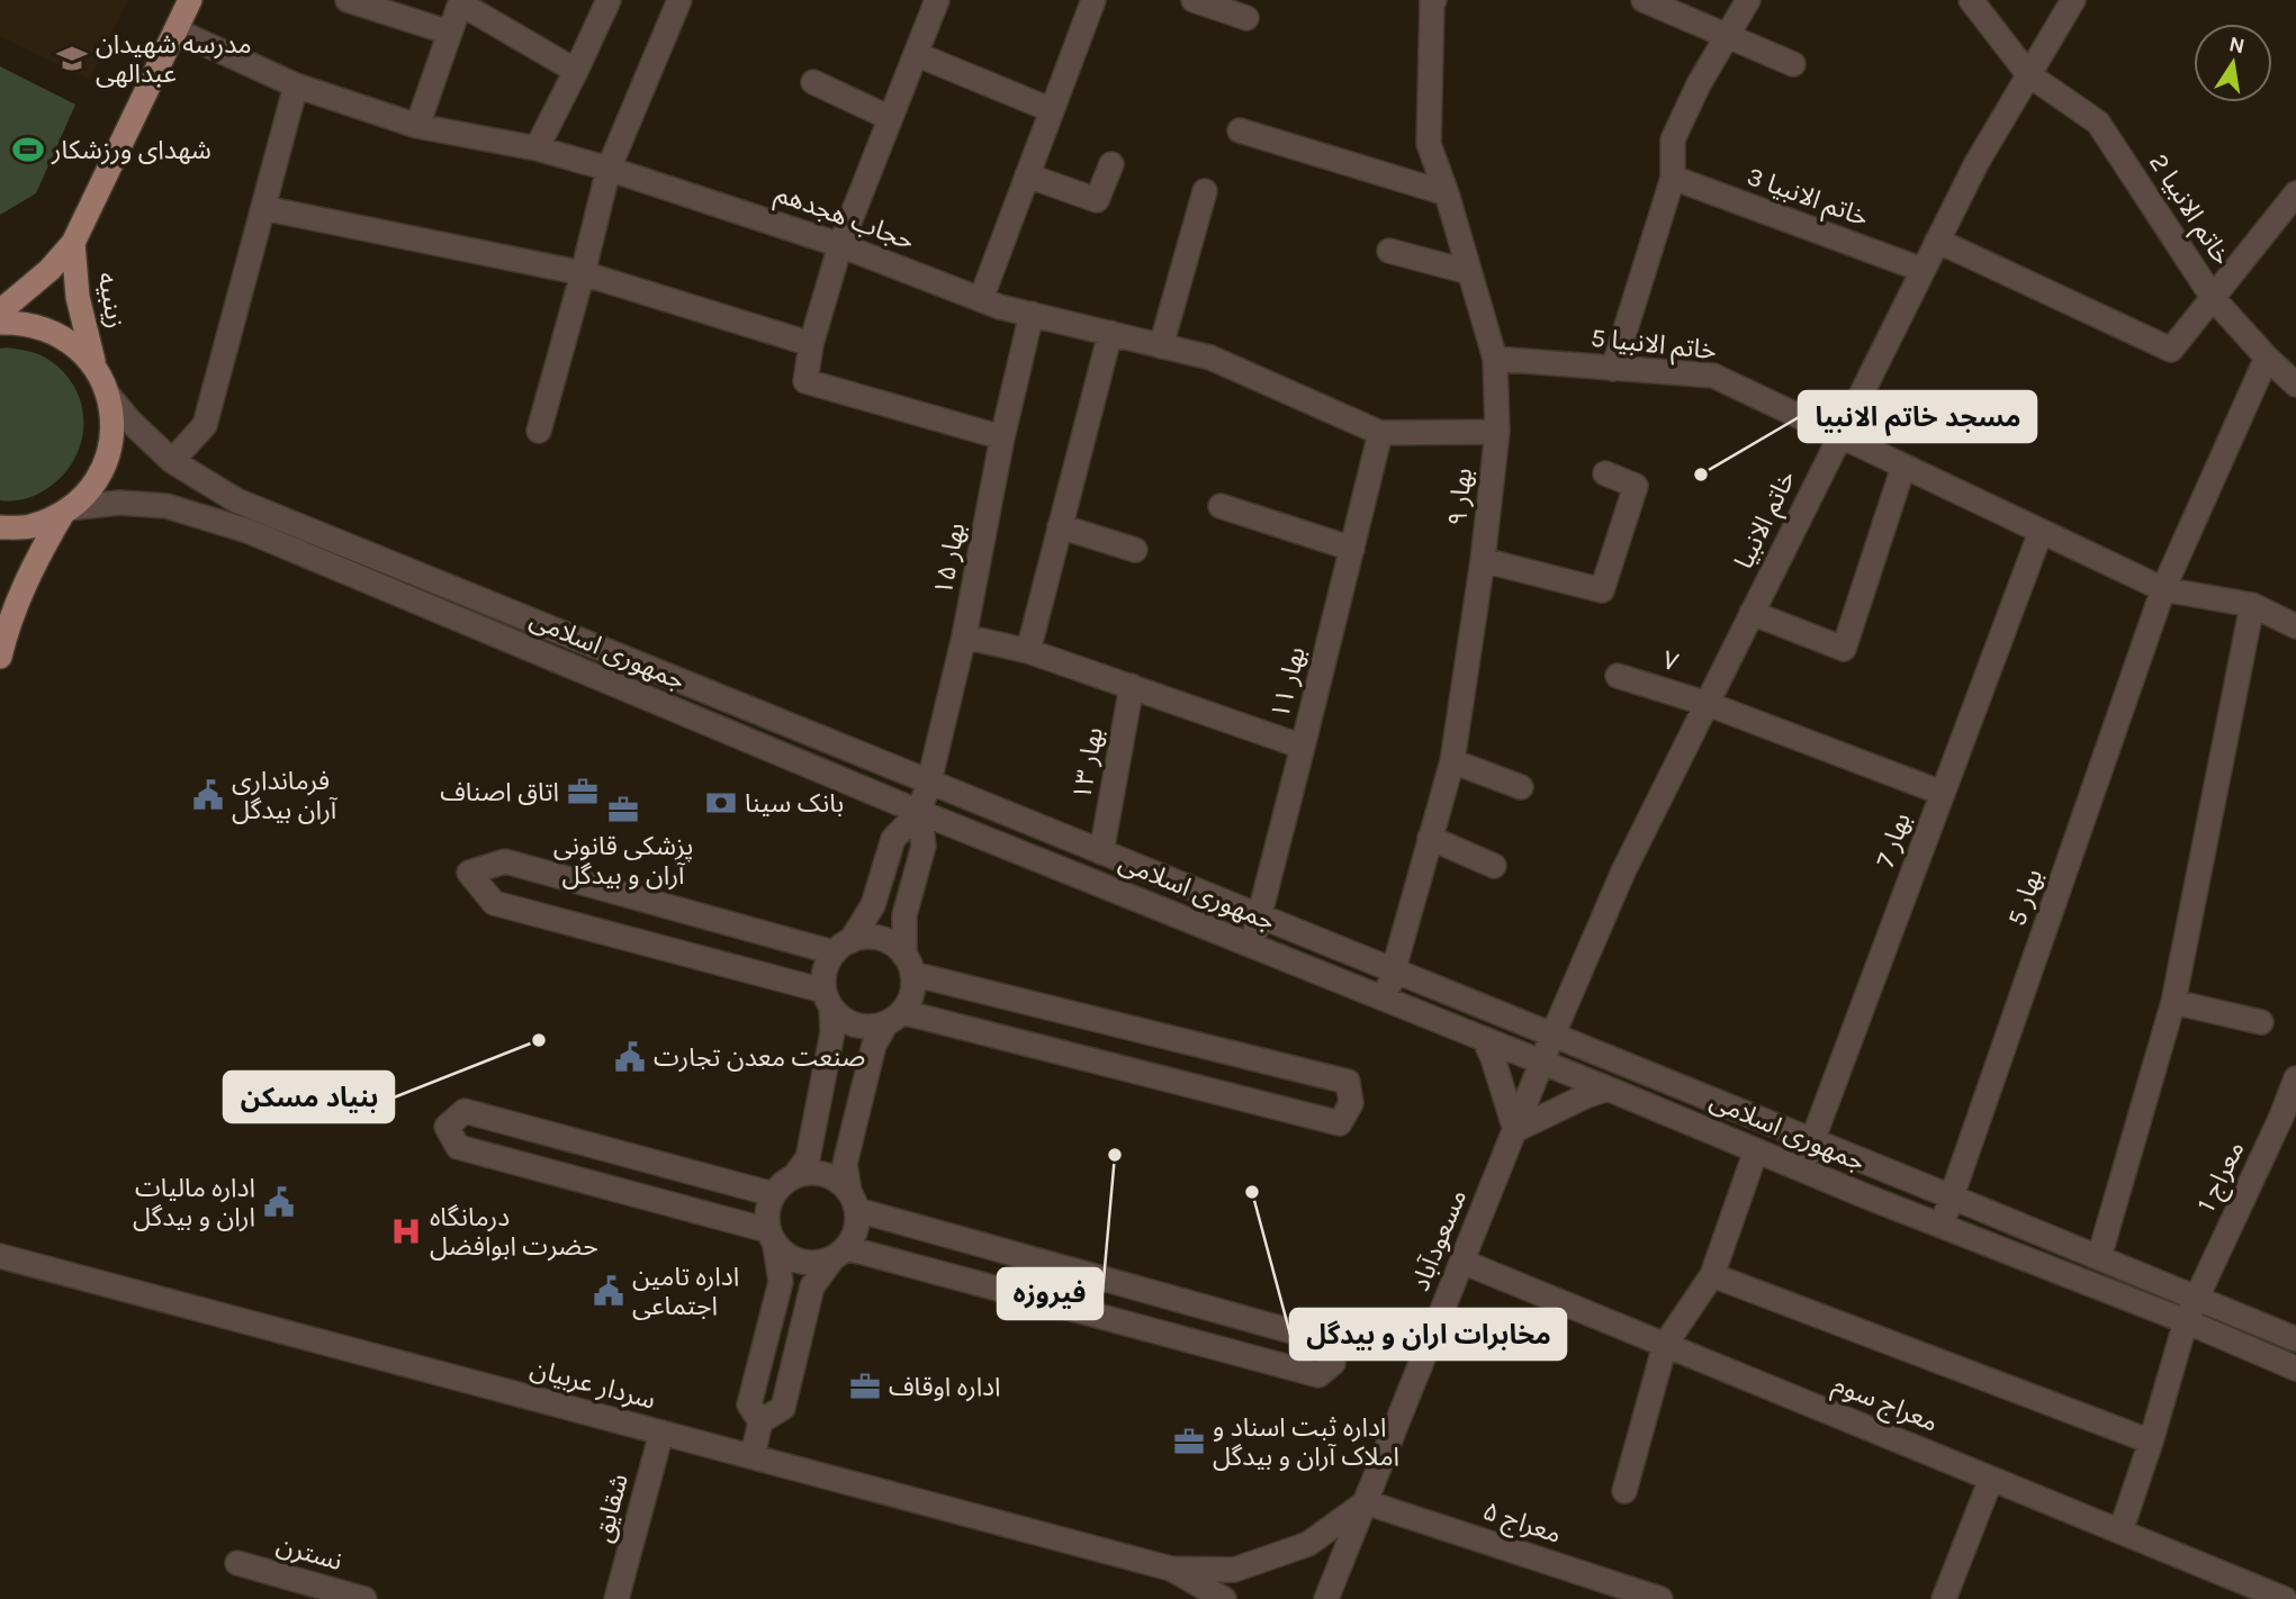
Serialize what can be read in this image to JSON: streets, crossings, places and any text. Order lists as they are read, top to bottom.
{
  "streets": {
    "main road": ["زینبیه"],
    "street": [
      "خاتم الانبیا 3",
      "خاتم الانبیا 2",
      "حجاب هجدهم",
      "خاتم الانبیا 5",
      "بهار ۹",
      "خاتم الانبیا",
      "بهار ۱۵",
      "جمهوری اسلامی",
      "۷",
      "بهار ۱۱",
      "بهار ۱۳",
      "بهار 7",
      "بهار 5",
      "معراج 1",
      "مسعودآباد",
      "سردار عربیان",
      "معراج سوم",
      "شقایق",
      "معراج ۵",
      "نسترن"
    ]
  },
  "crossings": [
    ["خاتم الانبیا 3", "خاتم الانبیا"],
    ["خاتم الانبیا 2", "خاتم الانبیا"],
    ["خاتم الانبیا 2", "بهار 5"],
    ["حجاب هجدهم", "زینبیه"],
    ["حجاب هجدهم", "بهار ۹"],
    ["حجاب هجدهم", "بهار ۱۵"],
    ["حجاب هجدهم", "بهار ۱۱"],
    ["خاتم الانبیا 5", "بهار ۹"],
    ["خاتم الانبیا 5", "خاتم الانبیا"],
    ["خاتم الانبیا 5", "بهار 7"],
    ["خاتم الانبیا 5", "بهار 5"],
    ["بهار ۹", "جمهوری اسلامی"],
    ["خاتم الانبیا", "جمهوری اسلامی"],
    ["خاتم الانبیا", "۷"],
    ["خاتم الانبیا", "مسعودآباد"],
    ["بهار ۱۵", "جمهوری اسلامی"],
    ["جمهوری اسلامی", "بهار ۱۱"],
    ["جمهوری اسلامی", "بهار ۱۳"],
    ["جمهوری اسلامی", "بهار 7"],
    ["جمهوری اسلامی", "بهار 5"],
    ["جمهوری اسلامی", "معراج 1"],
    ["جمهوری اسلامی", "مسعودآباد"],
    ["۷", "بهار 7"],
    ["معراج 1", "معراج سوم"],
    ["مسعودآباد", "معراج سوم"],
    ["مسعودآباد", "معراج ۵"],
    ["سردار عربیان", "شقایق"]
  ],
  "places": {
    "school or university": ["مدرسه شهیدان عبدالهی"],
    "sports": ["شهدای ورزشکار"],
    "other": [
      "مسجد خاتم الانبیا",
      "بنیاد مسکن",
      "فیروزه",
      "مخابرات اران و بیدگل"
    ],
    "office": [
      "اتاق اصناف",
      "پزشکی قانونی آران و بیدگل",
      "اداره اوقاف",
      "اداره ثبت اسناد و املاک آران و بیدگل"
    ],
    "public building": [
      "فرمانداری آران بیدگل",
      "صنعت معدن تجارت",
      "اداره مالیات اران و بیدگل",
      "اداره تامین اجتماعی"
    ],
    "bank": ["بانک سینا"],
    "hospital": ["درمانگاه حضرت ابوافضل"]
  },
  "north": "top"
}
